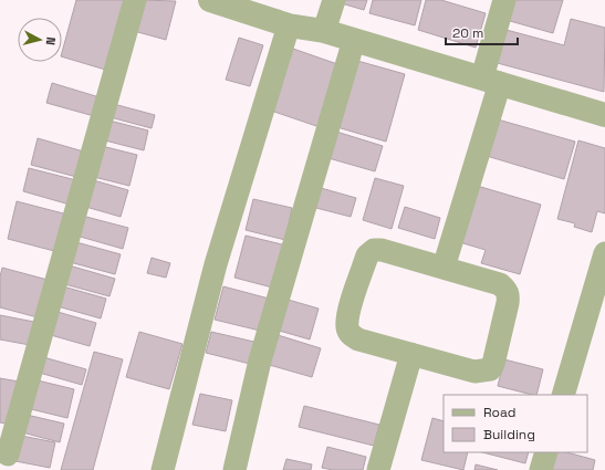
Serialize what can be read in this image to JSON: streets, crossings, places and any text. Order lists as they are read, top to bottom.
{
  "legend": ["Road", "Building"],
  "scale_bar": "20 m",
  "north": "right"
}
